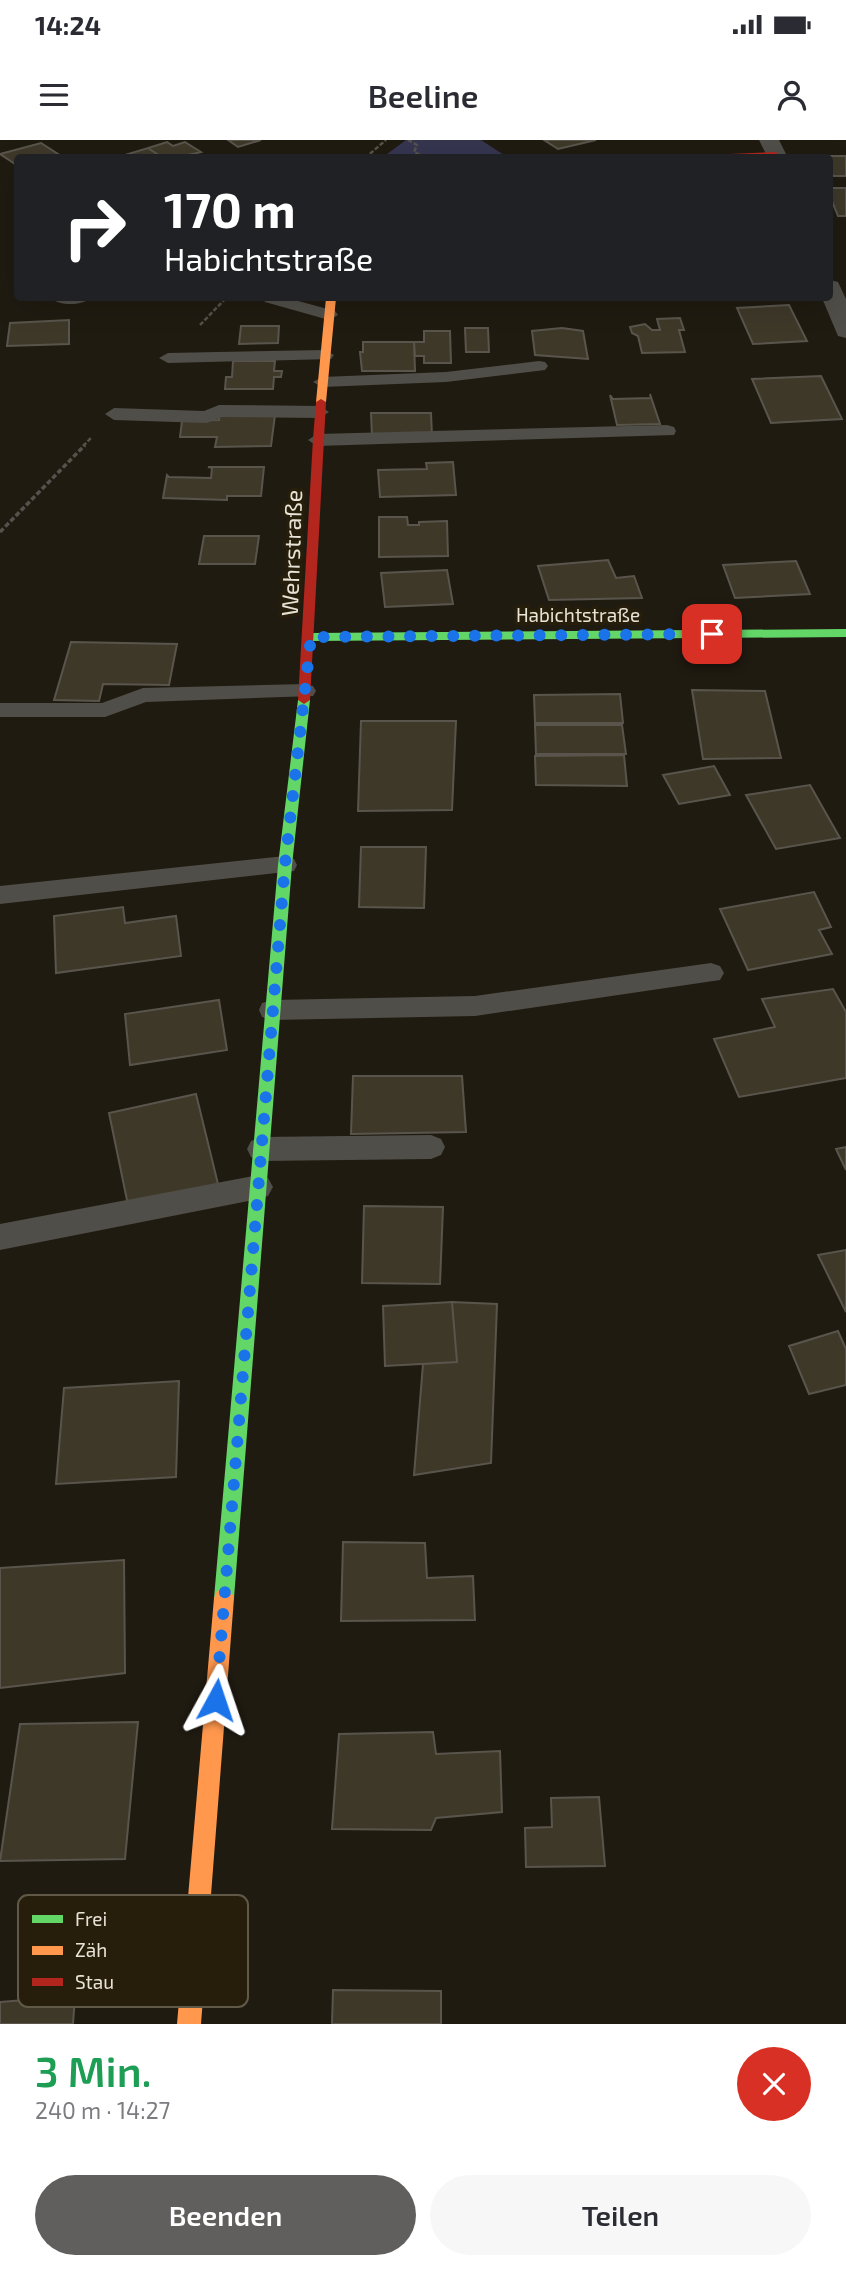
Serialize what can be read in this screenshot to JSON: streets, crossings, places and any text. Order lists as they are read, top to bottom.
{
  "streets": {
    "street": ["Wehrstraße", "Habichtstraße"]
  },
  "crossings": [
    ["Wehrstraße", "Habichtstraße"]
  ],
  "legend": ["Frei", "Zäh", "Stau"],
  "page": {
    "status": "14:24",
    "header": "Beeline",
    "turn": ["170 m", "Habichtstraße"],
    "heading": ["3 Min.", "240 m · 14:27"],
    "buttons": ["Beenden", "Teilen"]
  }
}
